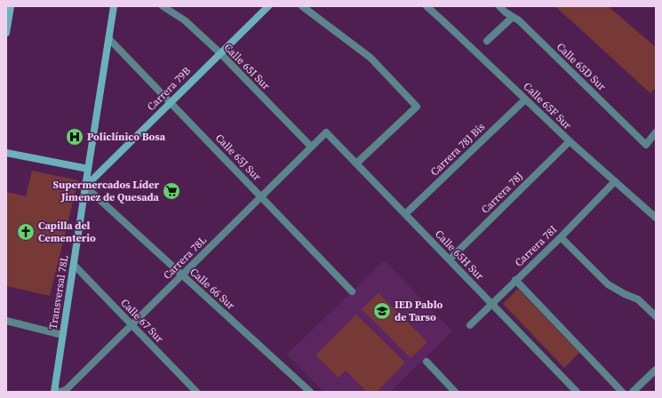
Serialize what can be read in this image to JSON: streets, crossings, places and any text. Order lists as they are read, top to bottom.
{
  "streets": {
    "street": [
      "Calle 65I Sur",
      "Calle 65D Sur",
      "Carrera 79B",
      "Calle 65F Sur",
      "Carrera 78J Bis",
      "Calle 65J Sur",
      "Carrera 78J",
      "Carrera 78I",
      "Calle 65H Sur",
      "Carrera 78L",
      "Calle 66 Sur",
      "Transversal 78L",
      "Calle 67 Sur"
    ]
  },
  "crossings": [
    ["Calle 65I Sur", "Carrera 79B"],
    ["Calle 65I Sur", "Carrera 78L"],
    ["Carrera 79B", "Calle 65J Sur"],
    ["Carrera 79B", "Calle 66 Sur"],
    ["Carrera 79B", "Transversal 78L"],
    ["Calle 65F Sur", "Carrera 78J Bis"],
    ["Calle 65F Sur", "Carrera 78J"],
    ["Calle 65F Sur", "Carrera 78I"],
    ["Carrera 78J Bis", "Calle 65H Sur"],
    ["Calle 65J Sur", "Carrera 78L"],
    ["Calle 65J Sur", "Transversal 78L"],
    ["Carrera 78J", "Calle 65H Sur"],
    ["Carrera 78I", "Calle 65H Sur"],
    ["Calle 65H Sur", "Carrera 78L"],
    ["Carrera 78L", "Calle 66 Sur"],
    ["Carrera 78L", "Transversal 78L"],
    ["Carrera 78L", "Calle 67 Sur"],
    ["Calle 66 Sur", "Transversal 78L"],
    ["Transversal 78L", "Calle 67 Sur"]
  ],
  "places": {
    "hospital": ["Policlínico Bosa"],
    "supermarket": ["Supermercados Líder Jimenez de Quesada"],
    "church": ["Capilla del Cementerio"],
    "school or university": ["IED Pablo de Tarso"]
  }
}
